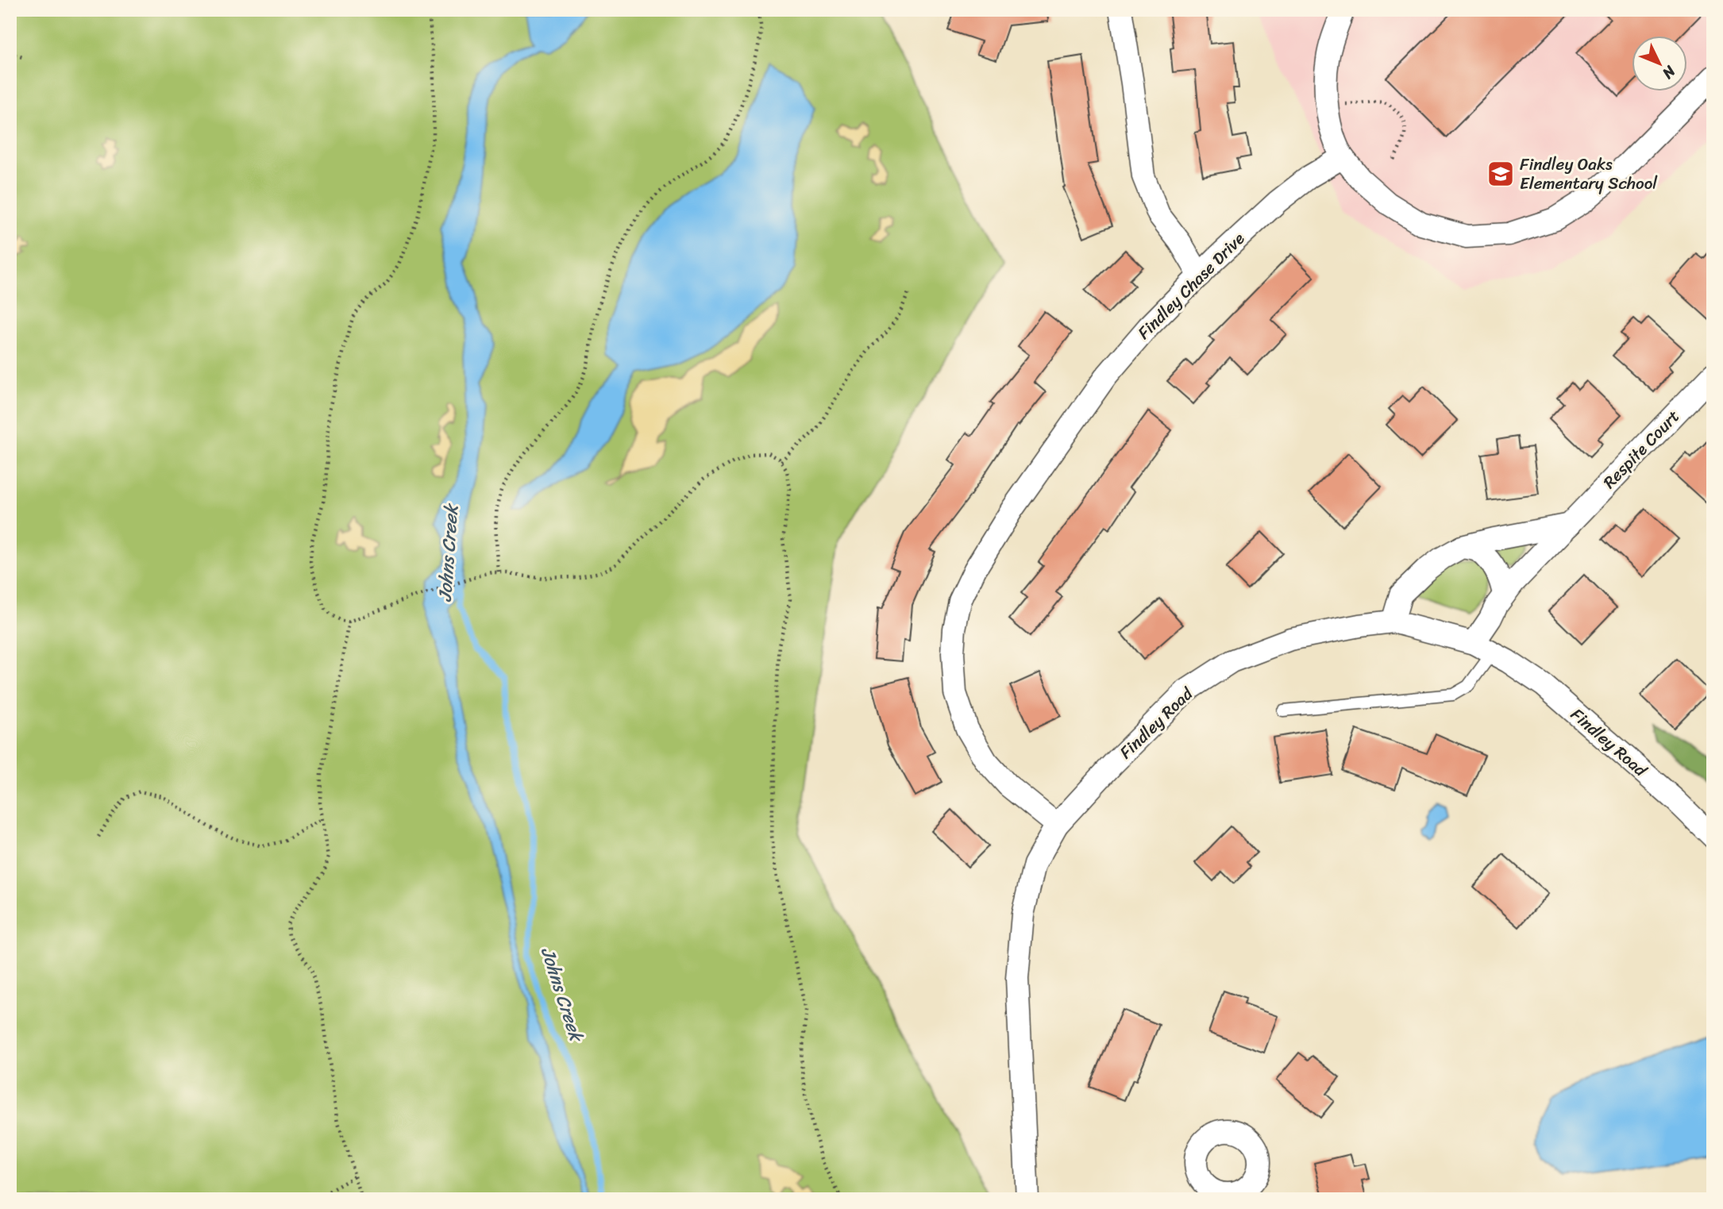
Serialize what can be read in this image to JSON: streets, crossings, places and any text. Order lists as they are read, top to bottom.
{
  "streets": {
    "street": ["Findley Chase Drive", "Respite Court", "Findley Road"]
  },
  "crossings": [
    ["Findley Chase Drive", "Findley Road"],
    ["Respite Court", "Findley Road"]
  ],
  "water": ["Johns Creek"],
  "places": {
    "school or university": ["Findley Oaks Elementary School"]
  },
  "north": "bottom right"
}
